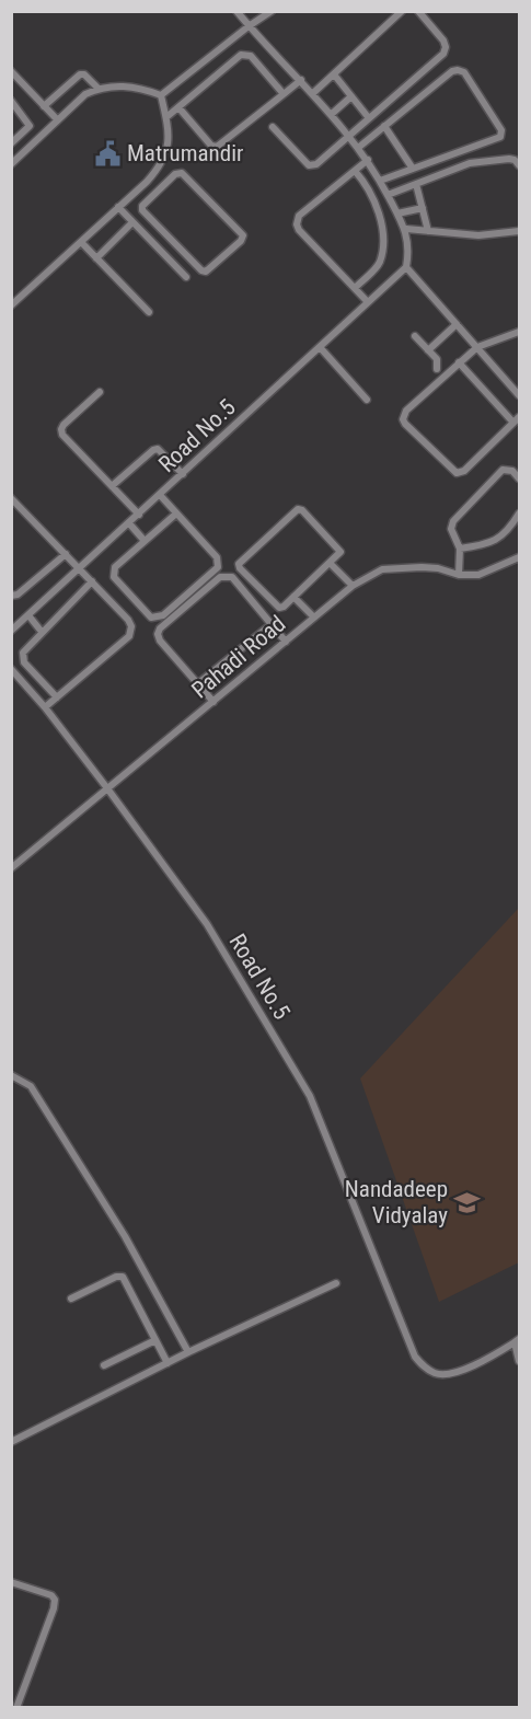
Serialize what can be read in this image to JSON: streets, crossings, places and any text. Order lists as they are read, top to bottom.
{
  "streets": {
    "street": ["Road No.5", "Pahadi Road"]
  },
  "crossings": [
    ["Road No.5", "Pahadi Road"]
  ],
  "places": {
    "public building": ["Matrumandir"],
    "school or university": ["Nandadeep Vidyalay"]
  }
}
